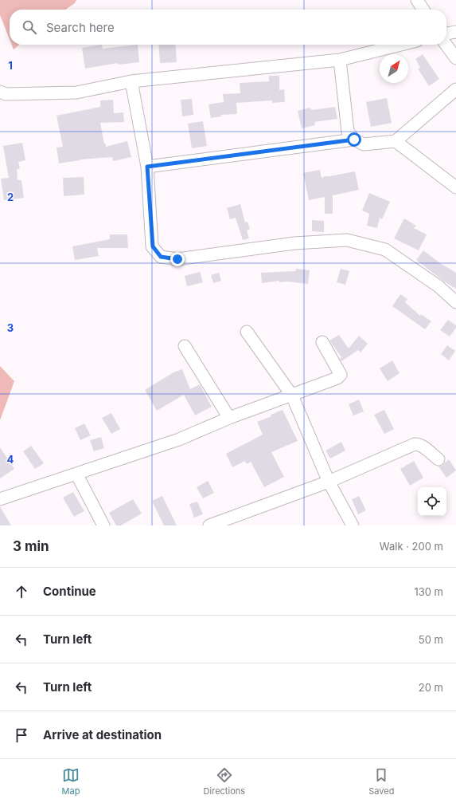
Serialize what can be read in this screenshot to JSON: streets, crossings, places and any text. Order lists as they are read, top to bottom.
{
  "north": "top right",
  "page": {
    "search": "Search here",
    "heading": ["3 min", "Walk · 200 m"],
    "list": [
      ["Continue", "130 m"],
      ["Turn left", "50 m"],
      ["Turn left", "20 m"],
      "Arrive at destination"
    ],
    "nav": ["Map", "Directions", "Saved"]
  },
  "grid": {
    "rows": [
      "1",
      "2",
      "3",
      "4"
    ]
  }
}
